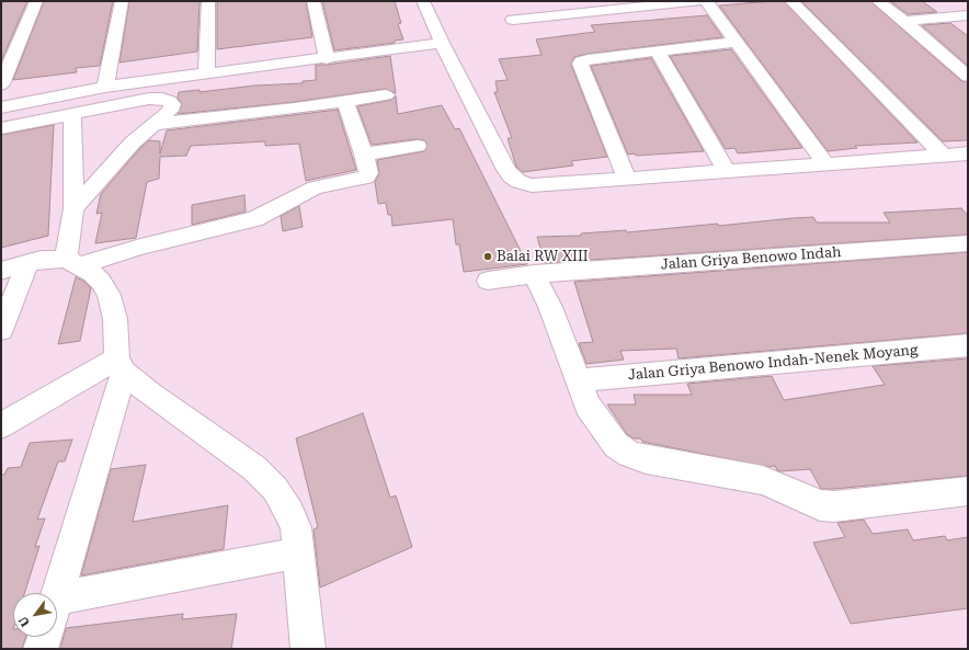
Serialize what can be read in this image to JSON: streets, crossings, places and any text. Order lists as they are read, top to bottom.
{
  "streets": {
    "street": ["Jalan Griya Benowo Indah", "Jalan Griya Benowo Indah-Nenek Moyang"]
  },
  "places": ["Balai RW XIII"],
  "north": "bottom left"
}
